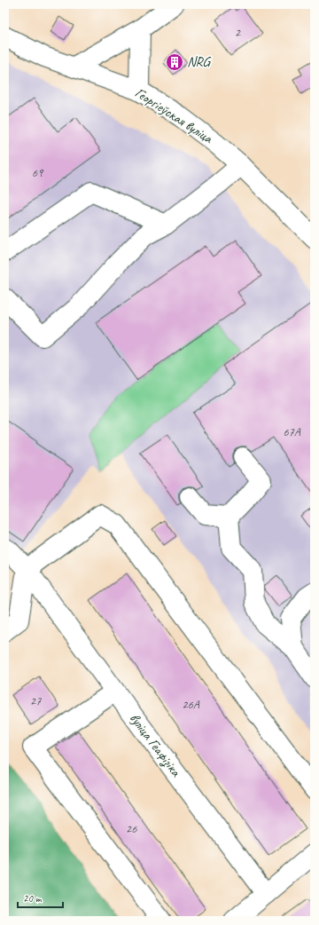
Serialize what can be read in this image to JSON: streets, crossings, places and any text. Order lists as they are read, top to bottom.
{
  "streets": {
    "street": ["Георгіеўская вуліца", "вуліца Геафізіка"]
  },
  "places": {
    "building": ["NRG"]
  },
  "house_numbers": [
    "2",
    "69",
    "67А",
    "27",
    "26А",
    "26"
  ],
  "scale_bar": "20 m"
}
